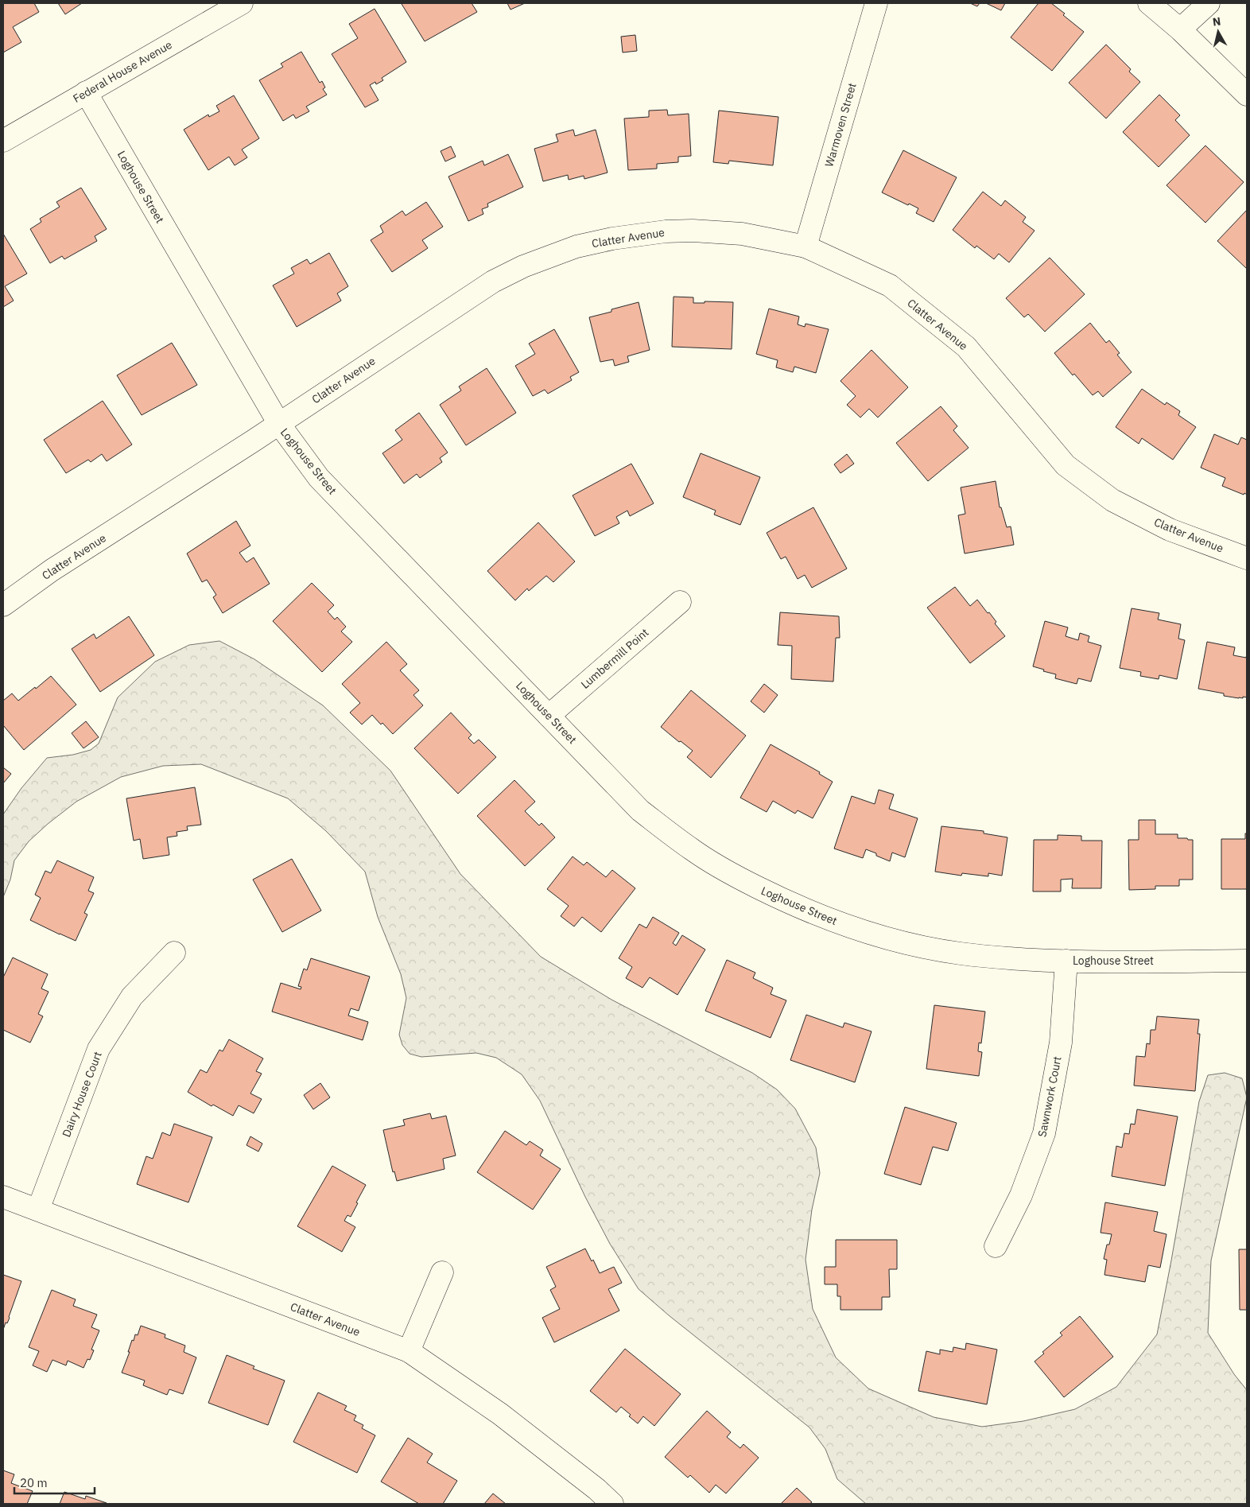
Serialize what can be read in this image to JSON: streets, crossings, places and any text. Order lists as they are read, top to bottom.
{
  "streets": {
    "street": [
      "Federal House Avenue",
      "Warmoven Street",
      "Loghouse Street",
      "Clatter Avenue",
      "Lumbermill Point",
      "Dairy House Court",
      "Sawnwork Court"
    ]
  },
  "crossings": [
    ["Federal House Avenue", "Loghouse Street"],
    ["Warmoven Street", "Clatter Avenue"],
    ["Loghouse Street", "Clatter Avenue"],
    ["Loghouse Street", "Lumbermill Point"],
    ["Loghouse Street", "Sawnwork Court"],
    ["Clatter Avenue", "Dairy House Court"]
  ],
  "scale_bar": "20 m",
  "north": "top"
}
